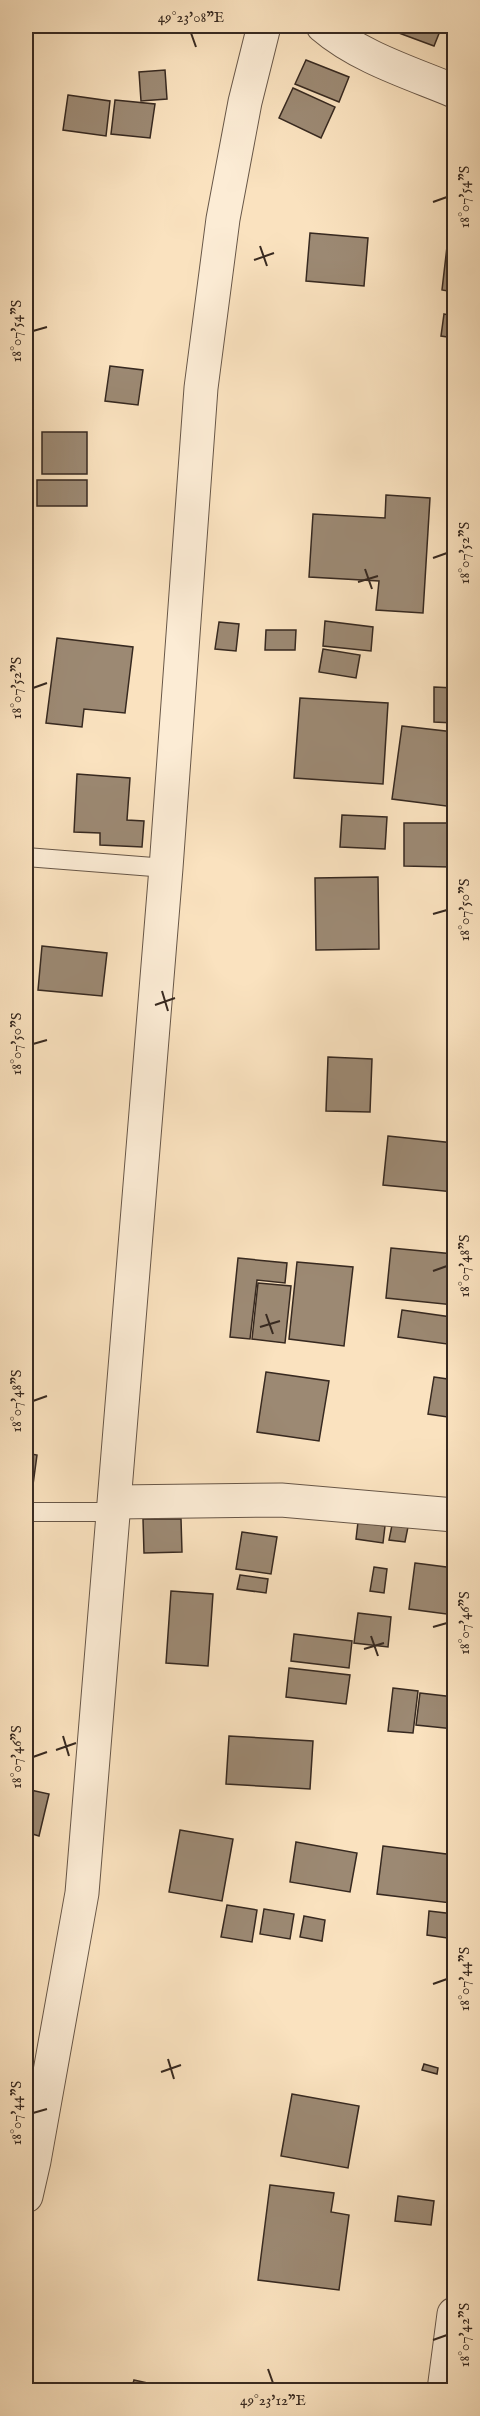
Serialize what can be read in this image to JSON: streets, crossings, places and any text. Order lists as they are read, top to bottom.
{
  "coordinates": [
    "49°23'08\"E",
    "18°07'54\"S",
    "18°07'52\"S",
    "18°07'50\"S",
    "18°07'48\"S",
    "18°07'46\"S",
    "18°07'44\"S",
    "18°07'42\"S",
    "49°23'12\"E"
  ]
}
